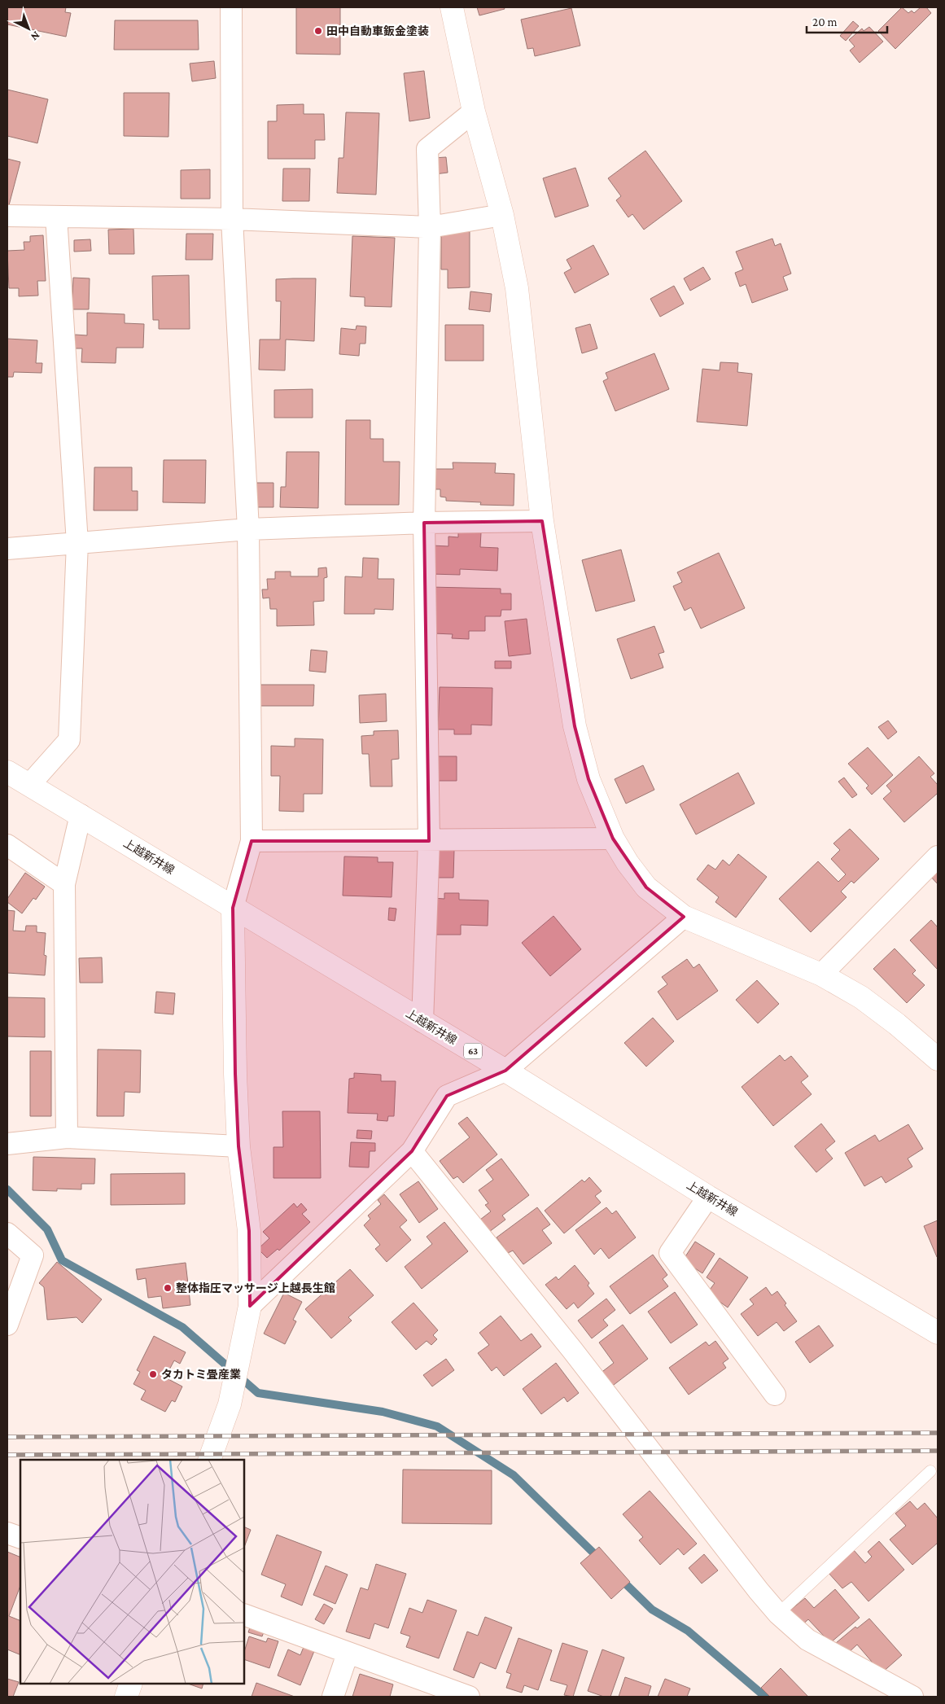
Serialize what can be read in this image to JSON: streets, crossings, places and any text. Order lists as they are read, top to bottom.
{
  "streets": {
    "street": ["上越新井線", "63"]
  },
  "places": ["田中自動車鈑金塗装", "整体指圧マッサージ上越長生館", "タカトミ畳産業"],
  "scale_bar": "20 m",
  "north": "bottom right"
}
